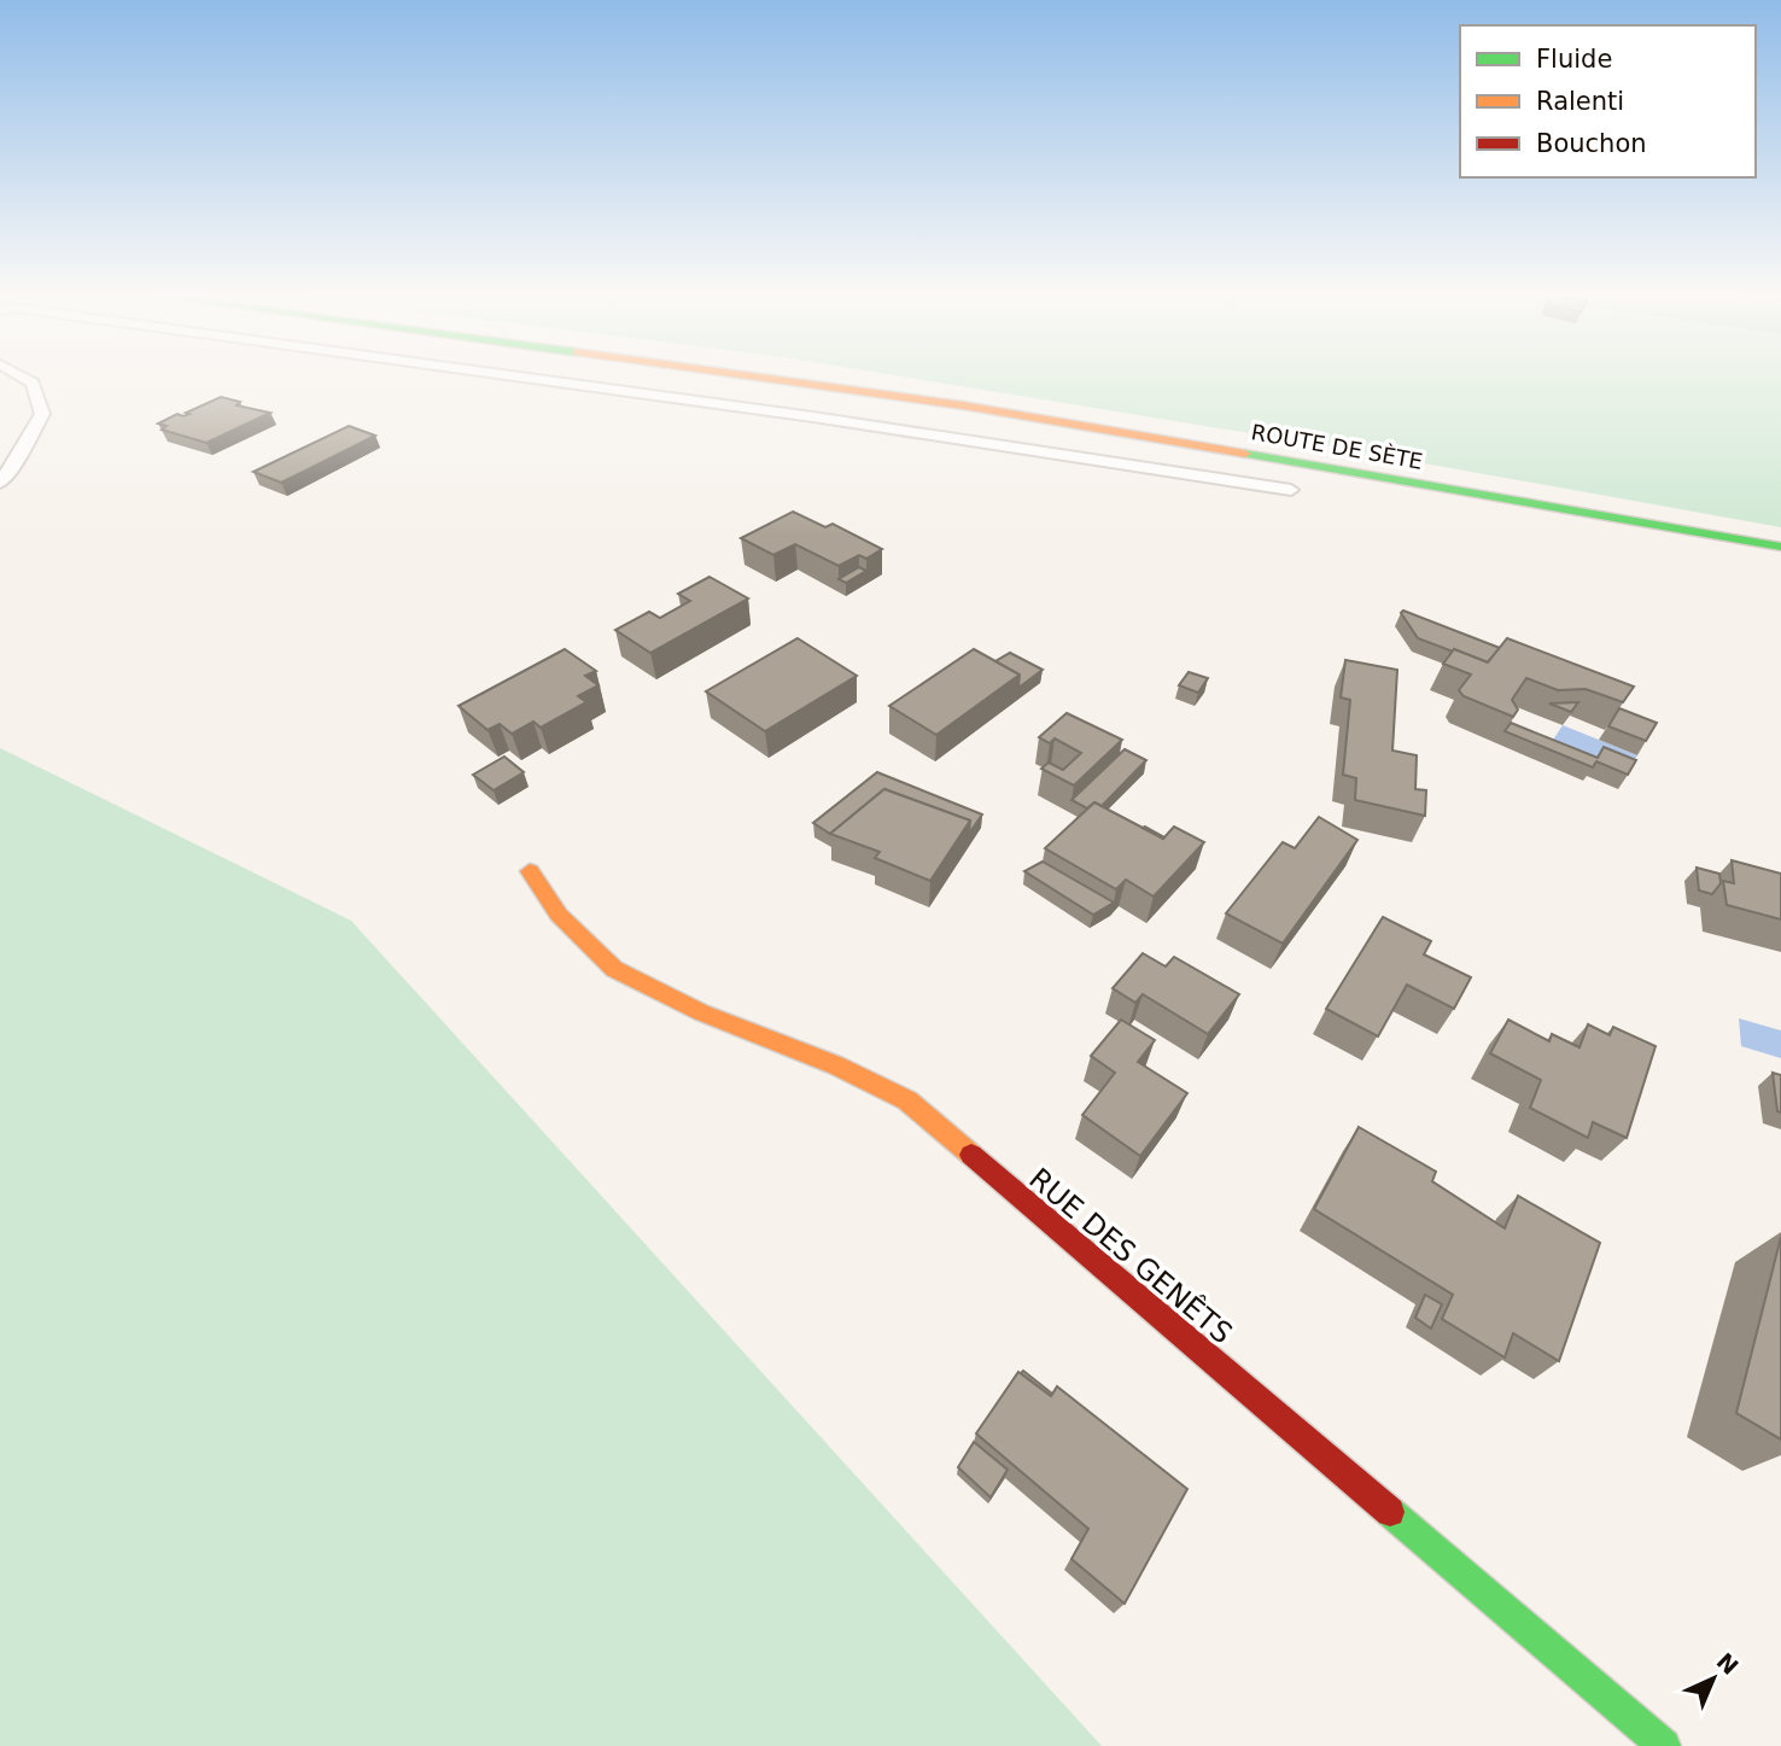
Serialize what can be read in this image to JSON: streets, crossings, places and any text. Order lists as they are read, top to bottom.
{
  "streets": {
    "main road": ["ROUTE DE SÈTE", "RUE DES GENÊTS"]
  },
  "legend": ["Fluide", "Ralenti", "Bouchon"],
  "north": "top right"
}
